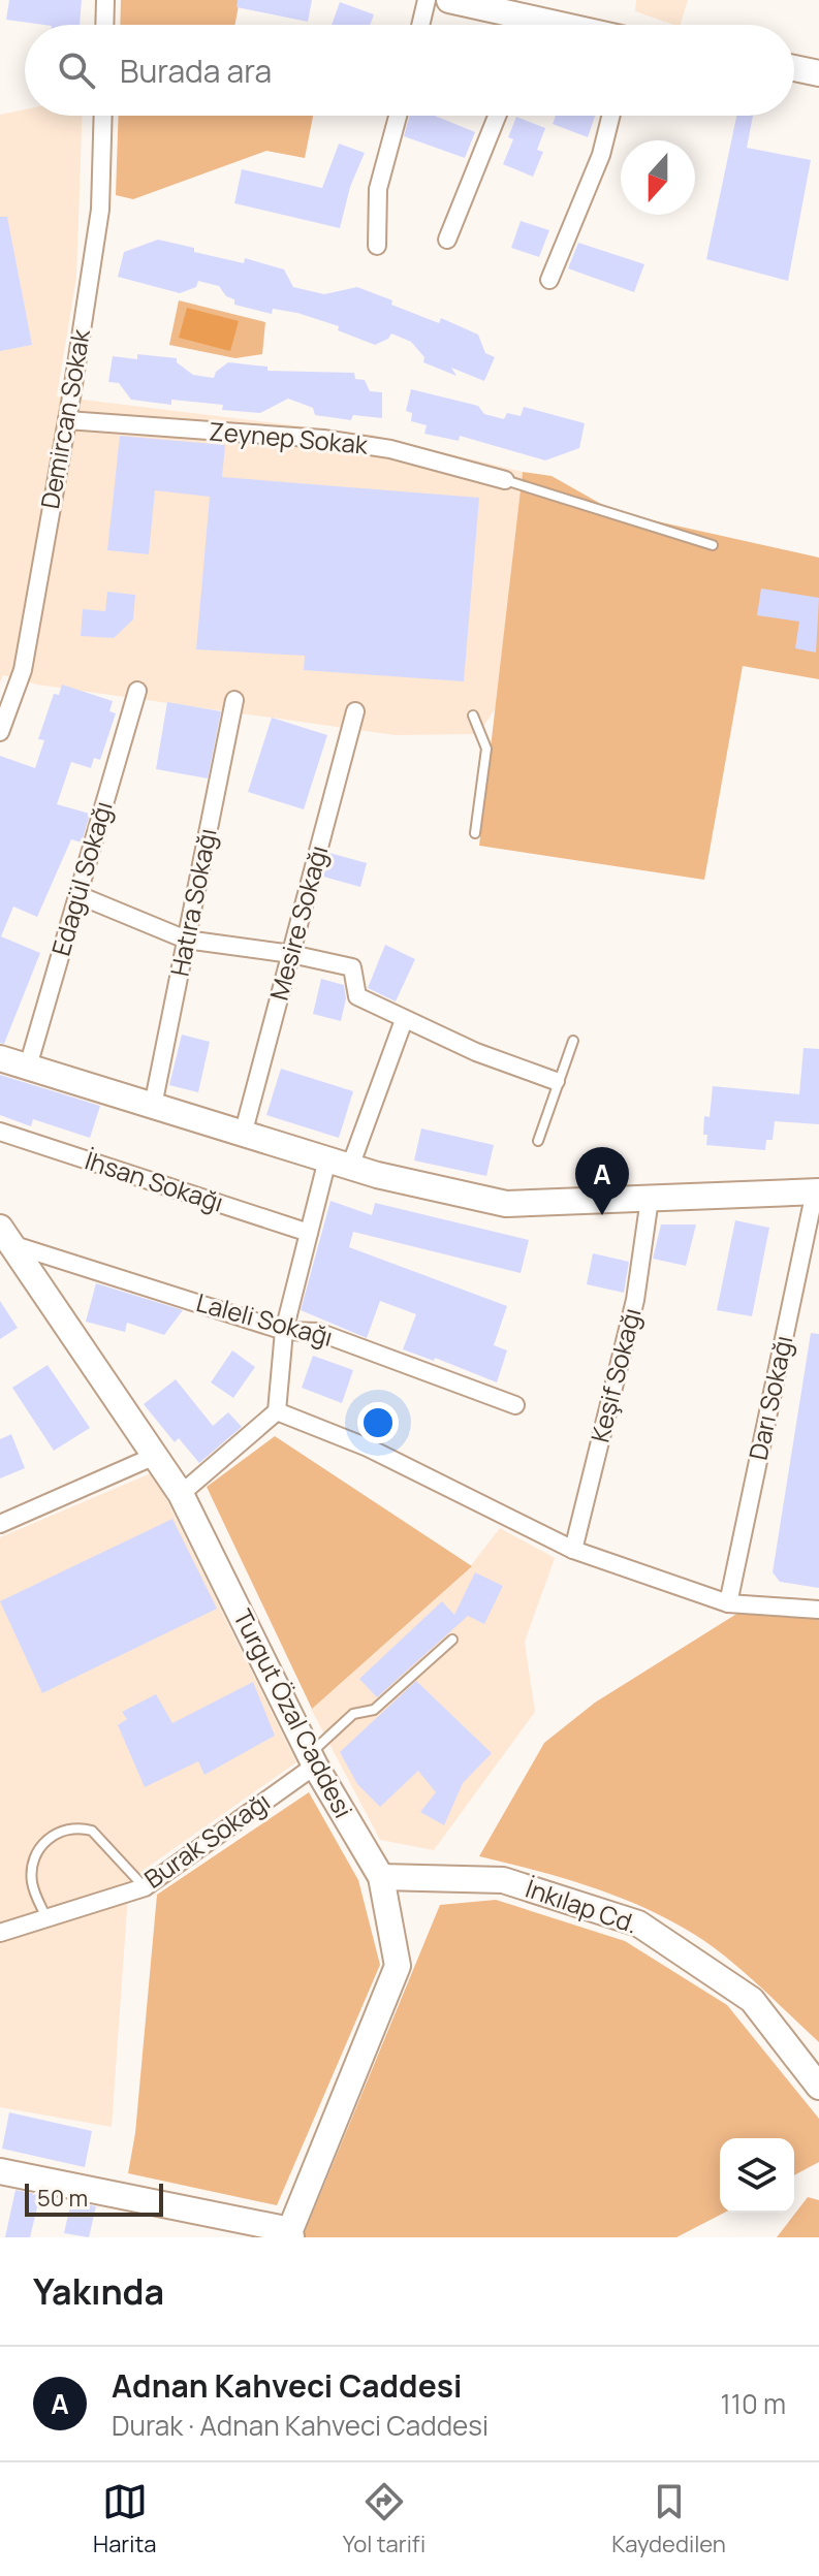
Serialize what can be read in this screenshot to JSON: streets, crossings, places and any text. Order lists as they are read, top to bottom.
{
  "streets": {
    "street": [
      "Demircan Sokak",
      "Zeynep Sokak",
      "Edagül Sokağı",
      "Hatıra Sokağı",
      "Mesire Sokağı",
      "İhsan Sokağı",
      "Laleli Sokağı",
      "Keşif Sokağı",
      "Darı Sokağı",
      "Turgut Özal Caddesi",
      "Burak Sokağı",
      "İnkılap Cd."
    ]
  },
  "crossings": [
    ["Demircan Sokak", "Zeynep Sokak"],
    ["Laleli Sokağı", "Turgut Özal Caddesi"],
    ["Turgut Özal Caddesi", "Burak Sokağı"],
    ["Turgut Özal Caddesi", "İnkılap Cd."]
  ],
  "scale_bar": "50 m",
  "north": "bottom",
  "page": {
    "search": "Burada ara",
    "pins": "A",
    "scale": "50 m",
    "heading": "Yakında",
    "list": [
      {
        "mark": "A",
        "name": "Adnan Kahveci Caddesi",
        "note": "Durak · Adnan Kahveci Caddesi",
        "value": "110 m"
      }
    ],
    "nav": ["Harita", "Yol tarifi", "Kaydedilen"]
  }
}
